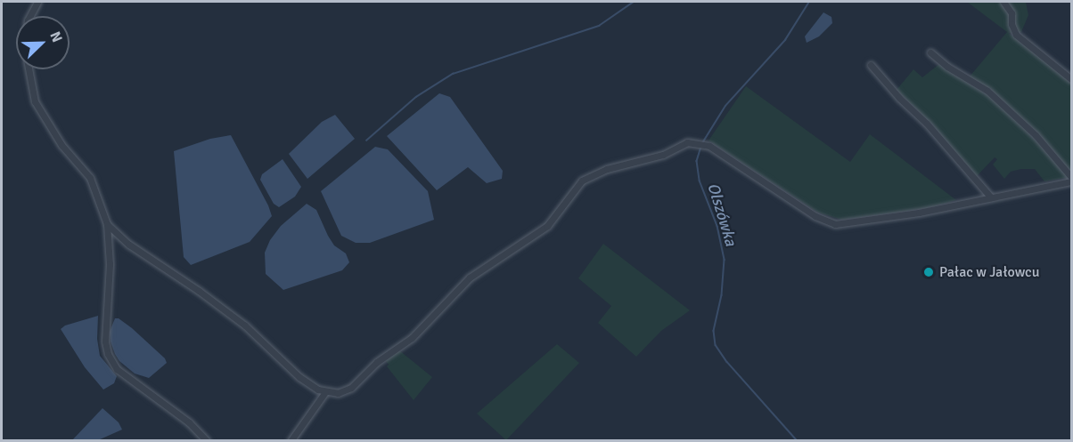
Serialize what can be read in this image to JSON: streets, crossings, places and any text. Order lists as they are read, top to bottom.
{
  "water": ["Olszówka"],
  "places": ["Pałac w Jałowcu"],
  "north": "top right"
}
